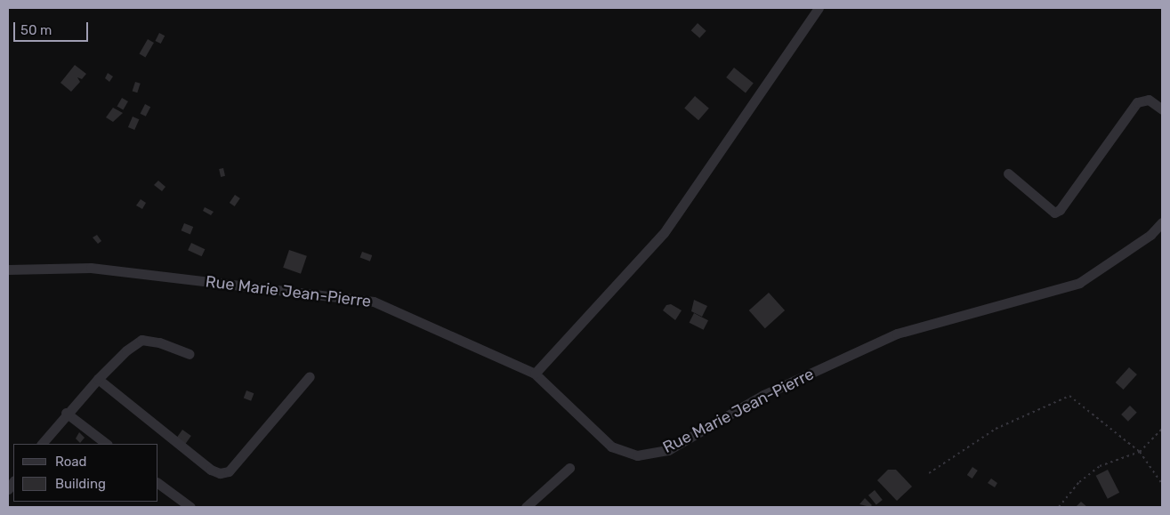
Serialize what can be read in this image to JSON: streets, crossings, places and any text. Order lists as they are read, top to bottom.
{
  "streets": {
    "street": ["Rue Marie Jean-Pierre"]
  },
  "legend": ["Road", "Building"],
  "scale_bar": "50 m"
}
